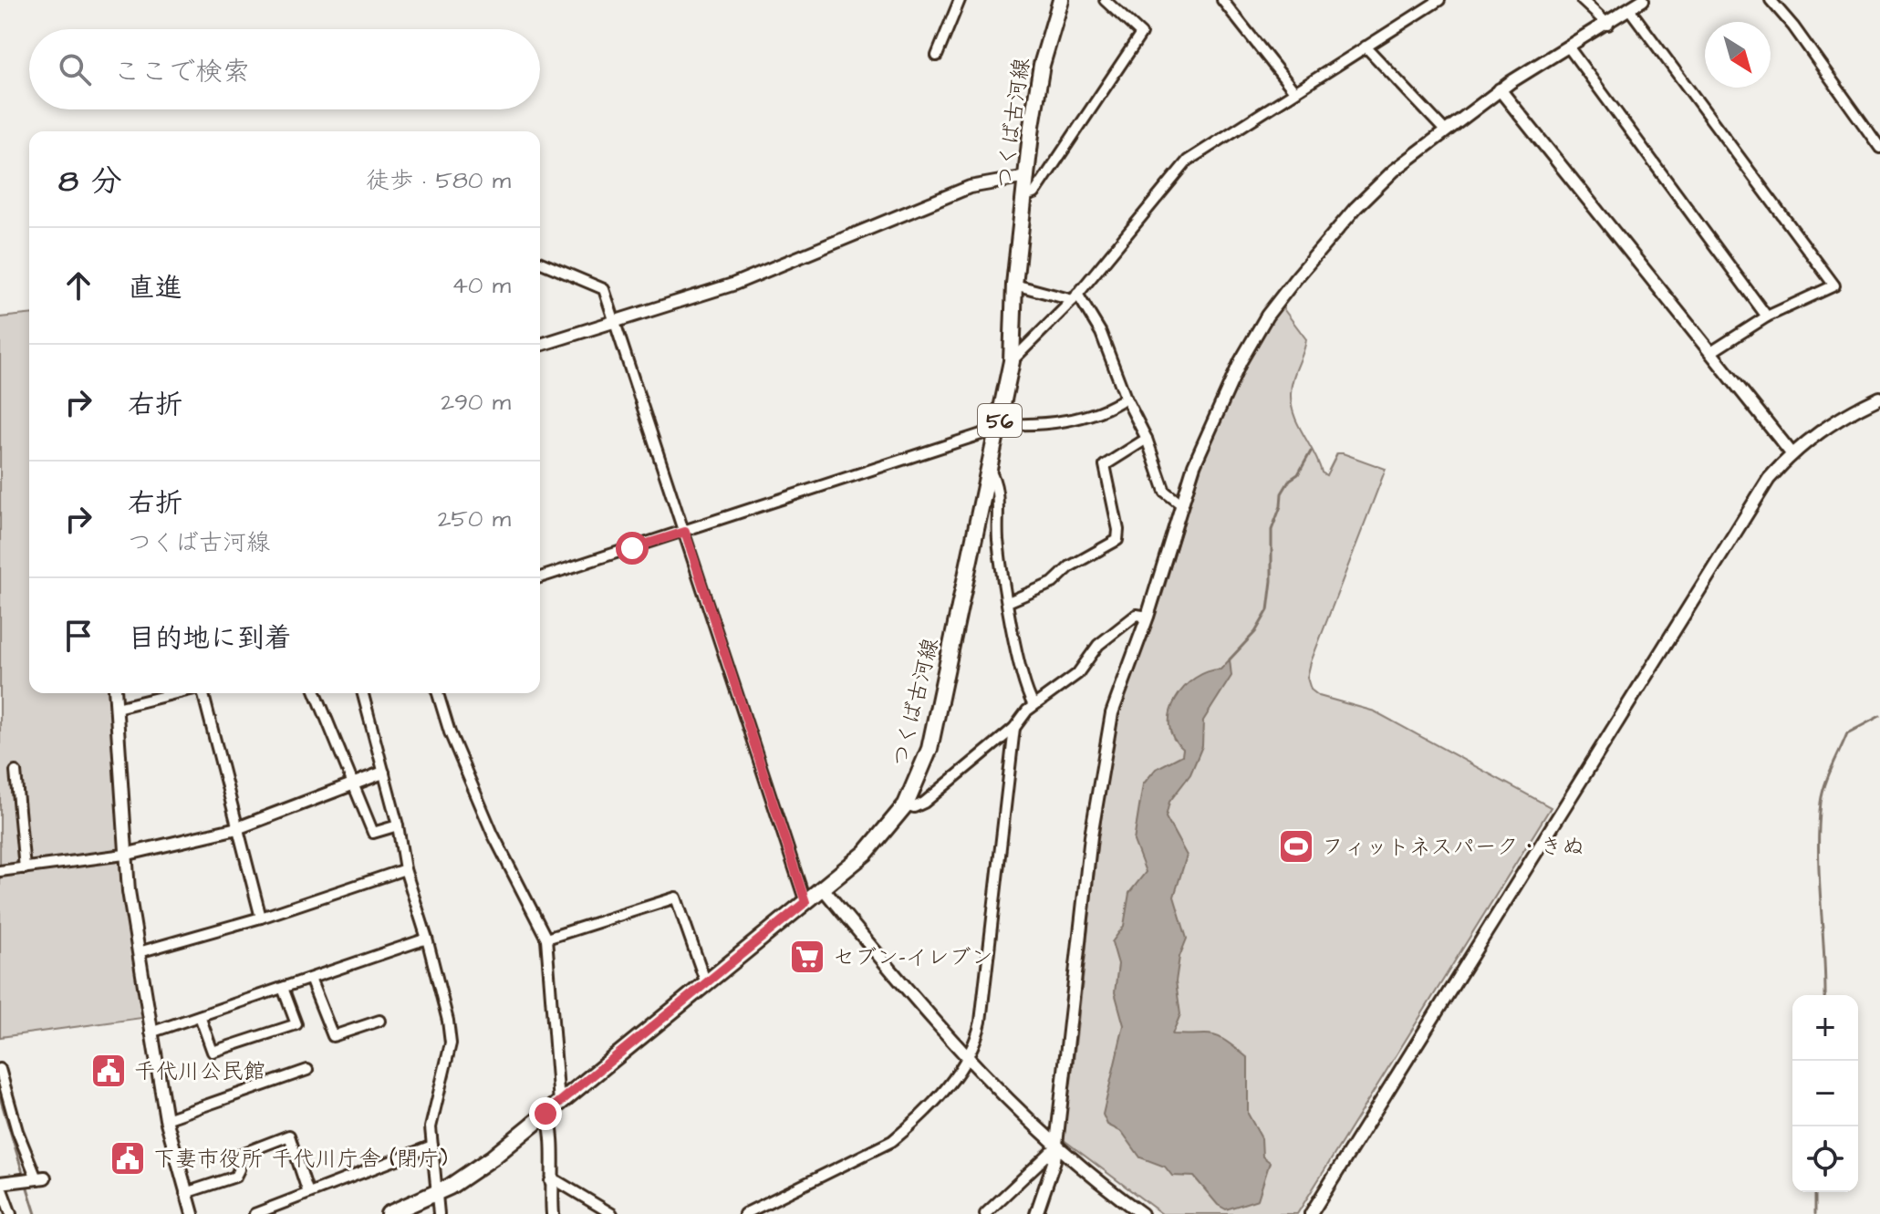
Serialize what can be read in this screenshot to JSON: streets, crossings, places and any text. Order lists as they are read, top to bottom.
{
  "streets": {
    "main road": ["つくば古河線", "56"]
  },
  "places": {
    "sports": ["フィットネスパーク・きぬ"],
    "supermarket": ["セブン-イレブン"],
    "public building": ["千代川公民館", "下妻市役所 千代川庁舎 (閉庁)"]
  },
  "north": "bottom right",
  "page": {
    "search": "ここで検索",
    "heading": ["8 分", "徒歩 · 580 m"],
    "list": [
      ["直進", "40 m"],
      ["右折", "290 m"],
      ["右折", "つくば古河線", "250 m"],
      "目的地に到着"
    ],
    "map_buttons": ["+", "−"]
  }
}
